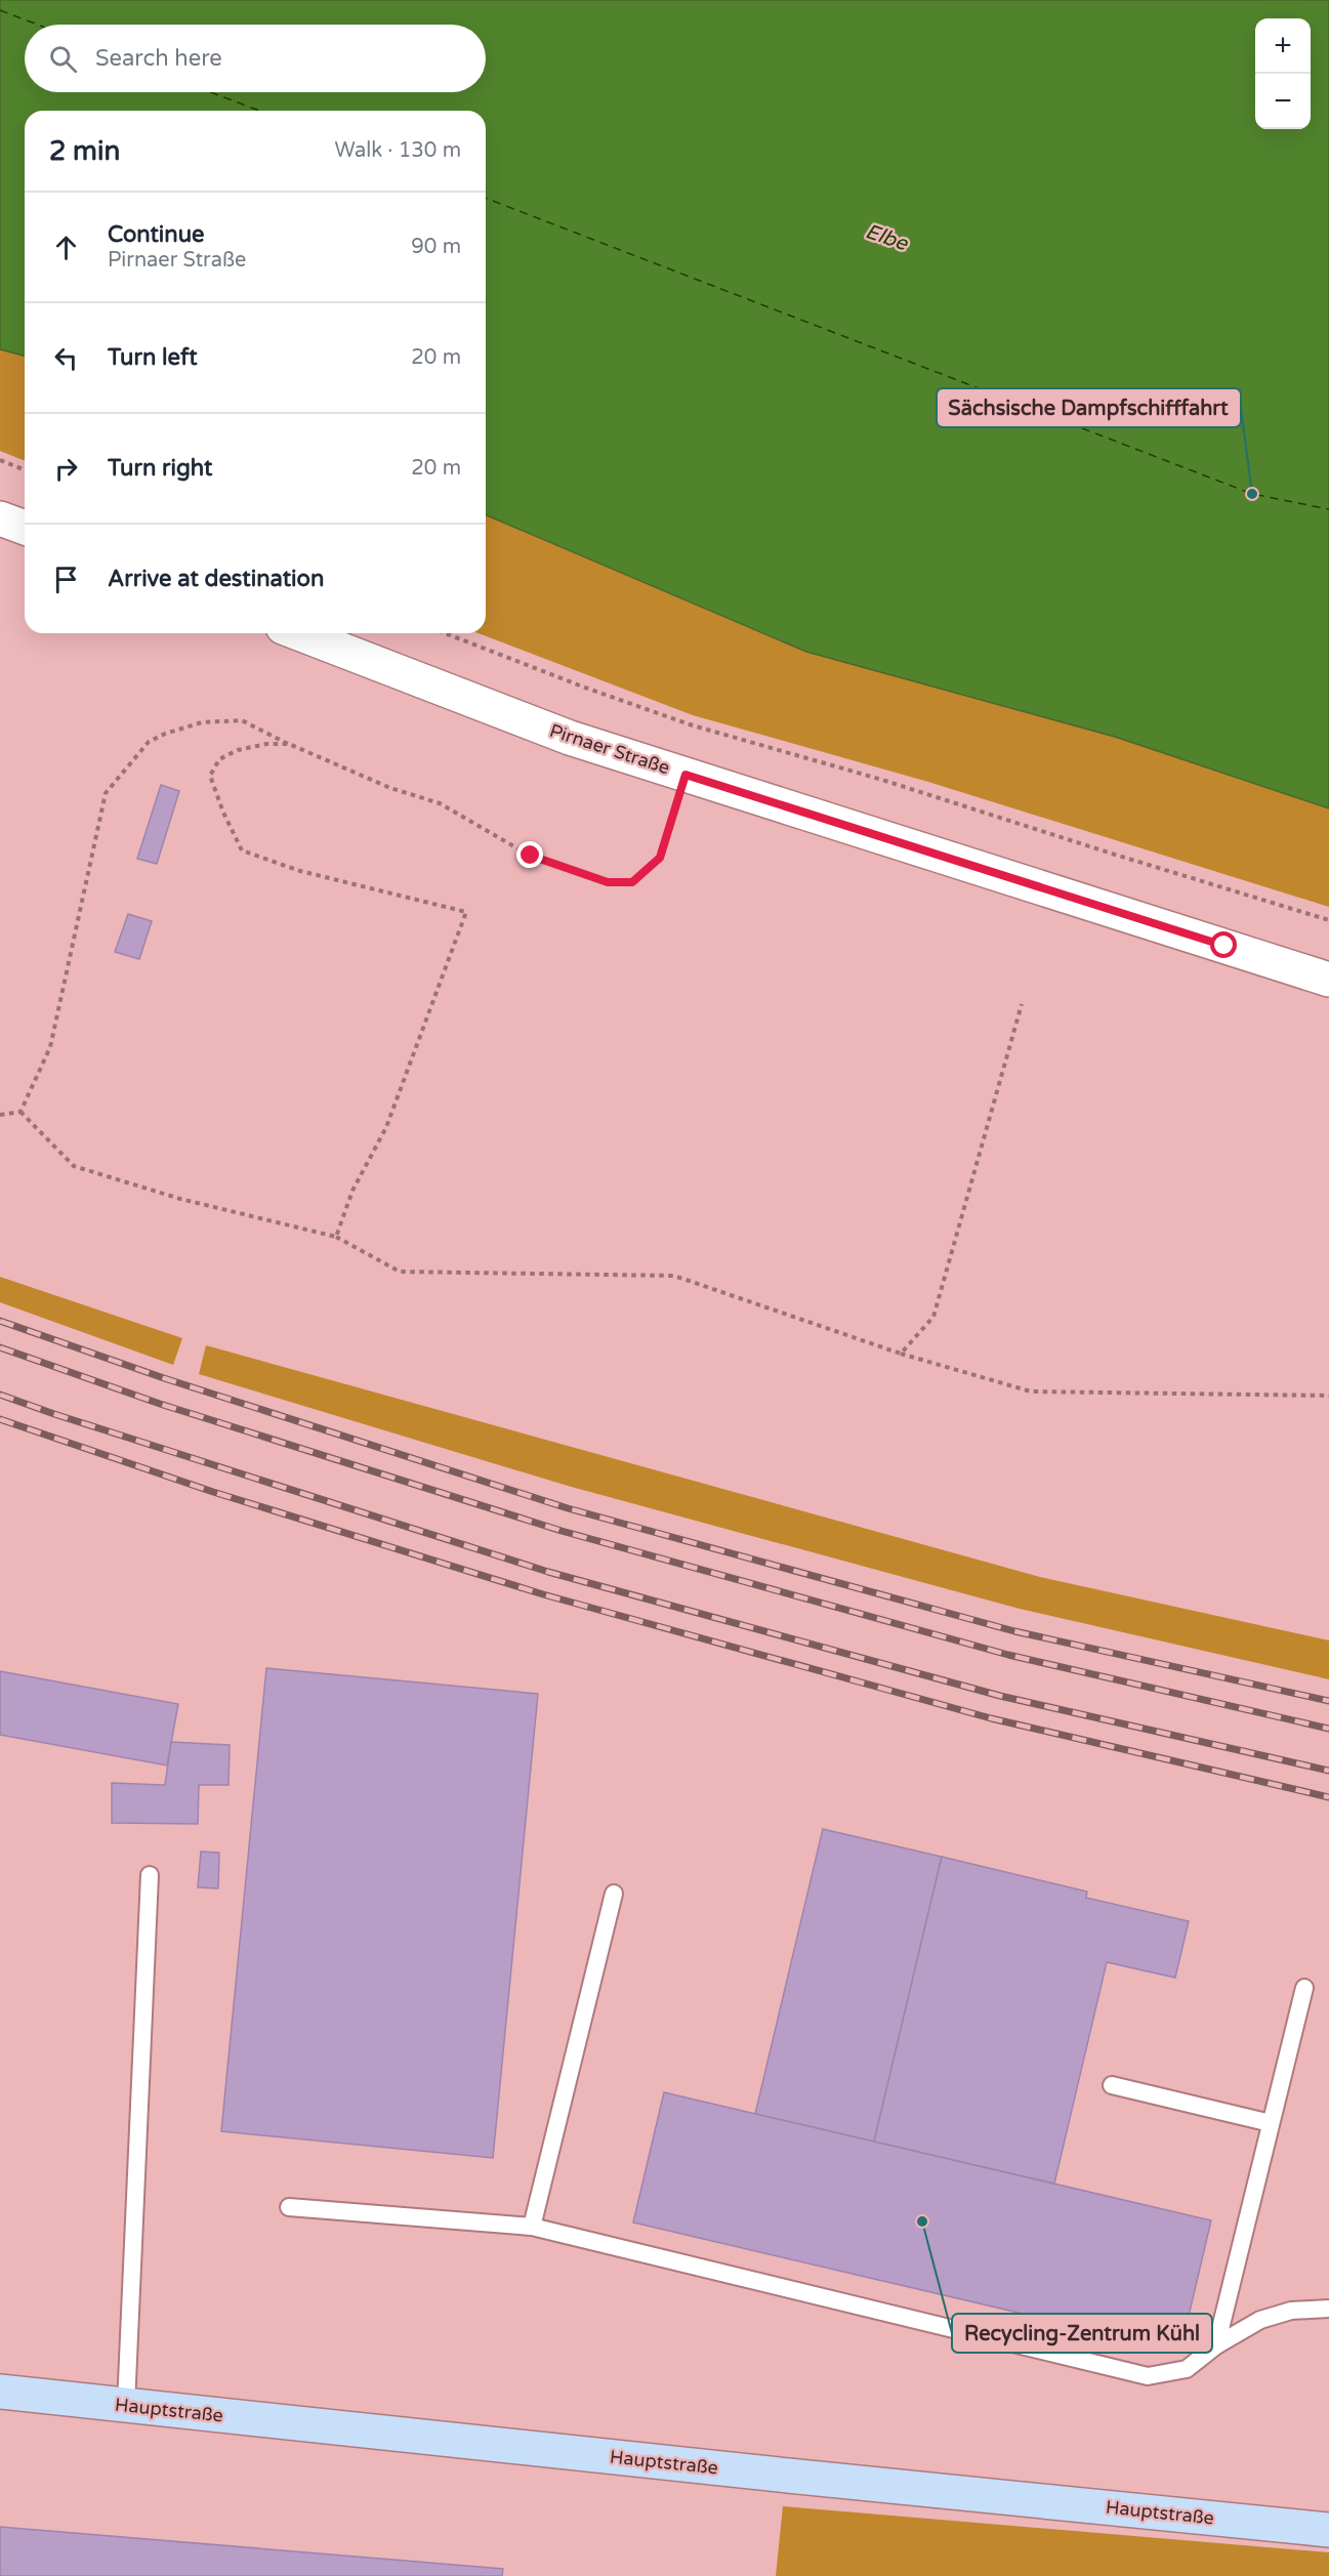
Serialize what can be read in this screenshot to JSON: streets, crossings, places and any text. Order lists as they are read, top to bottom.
{
  "streets": {
    "main road": ["Hauptstraße"],
    "street": ["Pirnaer Straße"]
  },
  "water": ["Elbe"],
  "places": ["Sächsische Dampfschifffahrt", "Recycling-Zentrum Kühl"],
  "page": {
    "map_buttons": ["+", "−"],
    "search": "Search here",
    "heading": ["2 min", "Walk · 130 m"],
    "list": [
      ["Continue", "Pirnaer Straße", "90 m"],
      ["Turn left", "20 m"],
      ["Turn right", "20 m"],
      "Arrive at destination"
    ]
  }
}
